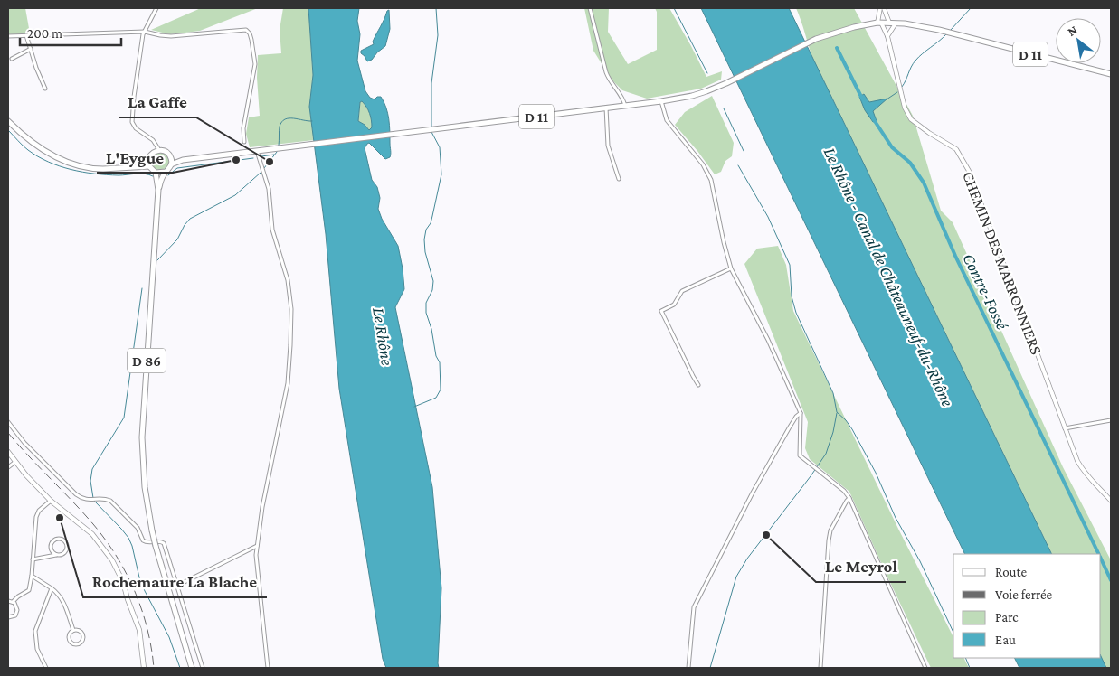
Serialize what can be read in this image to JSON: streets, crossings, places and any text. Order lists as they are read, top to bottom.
{
  "streets": {
    "main road": ["D 11", "D 86"],
    "street": ["CHEMIN DES MARRONNIERS"]
  },
  "crossings": [
    ["D 11", "CHEMIN DES MARRONNIERS"]
  ],
  "water": ["Le Rhône - Canal de Châteauneuf-du-Rhône", "Contre-Fossé", "Le Rhône"],
  "places": [
    "L'Eygue",
    "La Gaffe",
    "Rochemaure La Blache",
    "Le Meyrol"
  ],
  "legend": [
    "Route",
    "Voie ferrée",
    "Parc",
    "Eau"
  ],
  "scale_bar": "200 m",
  "north": "top left"
}
